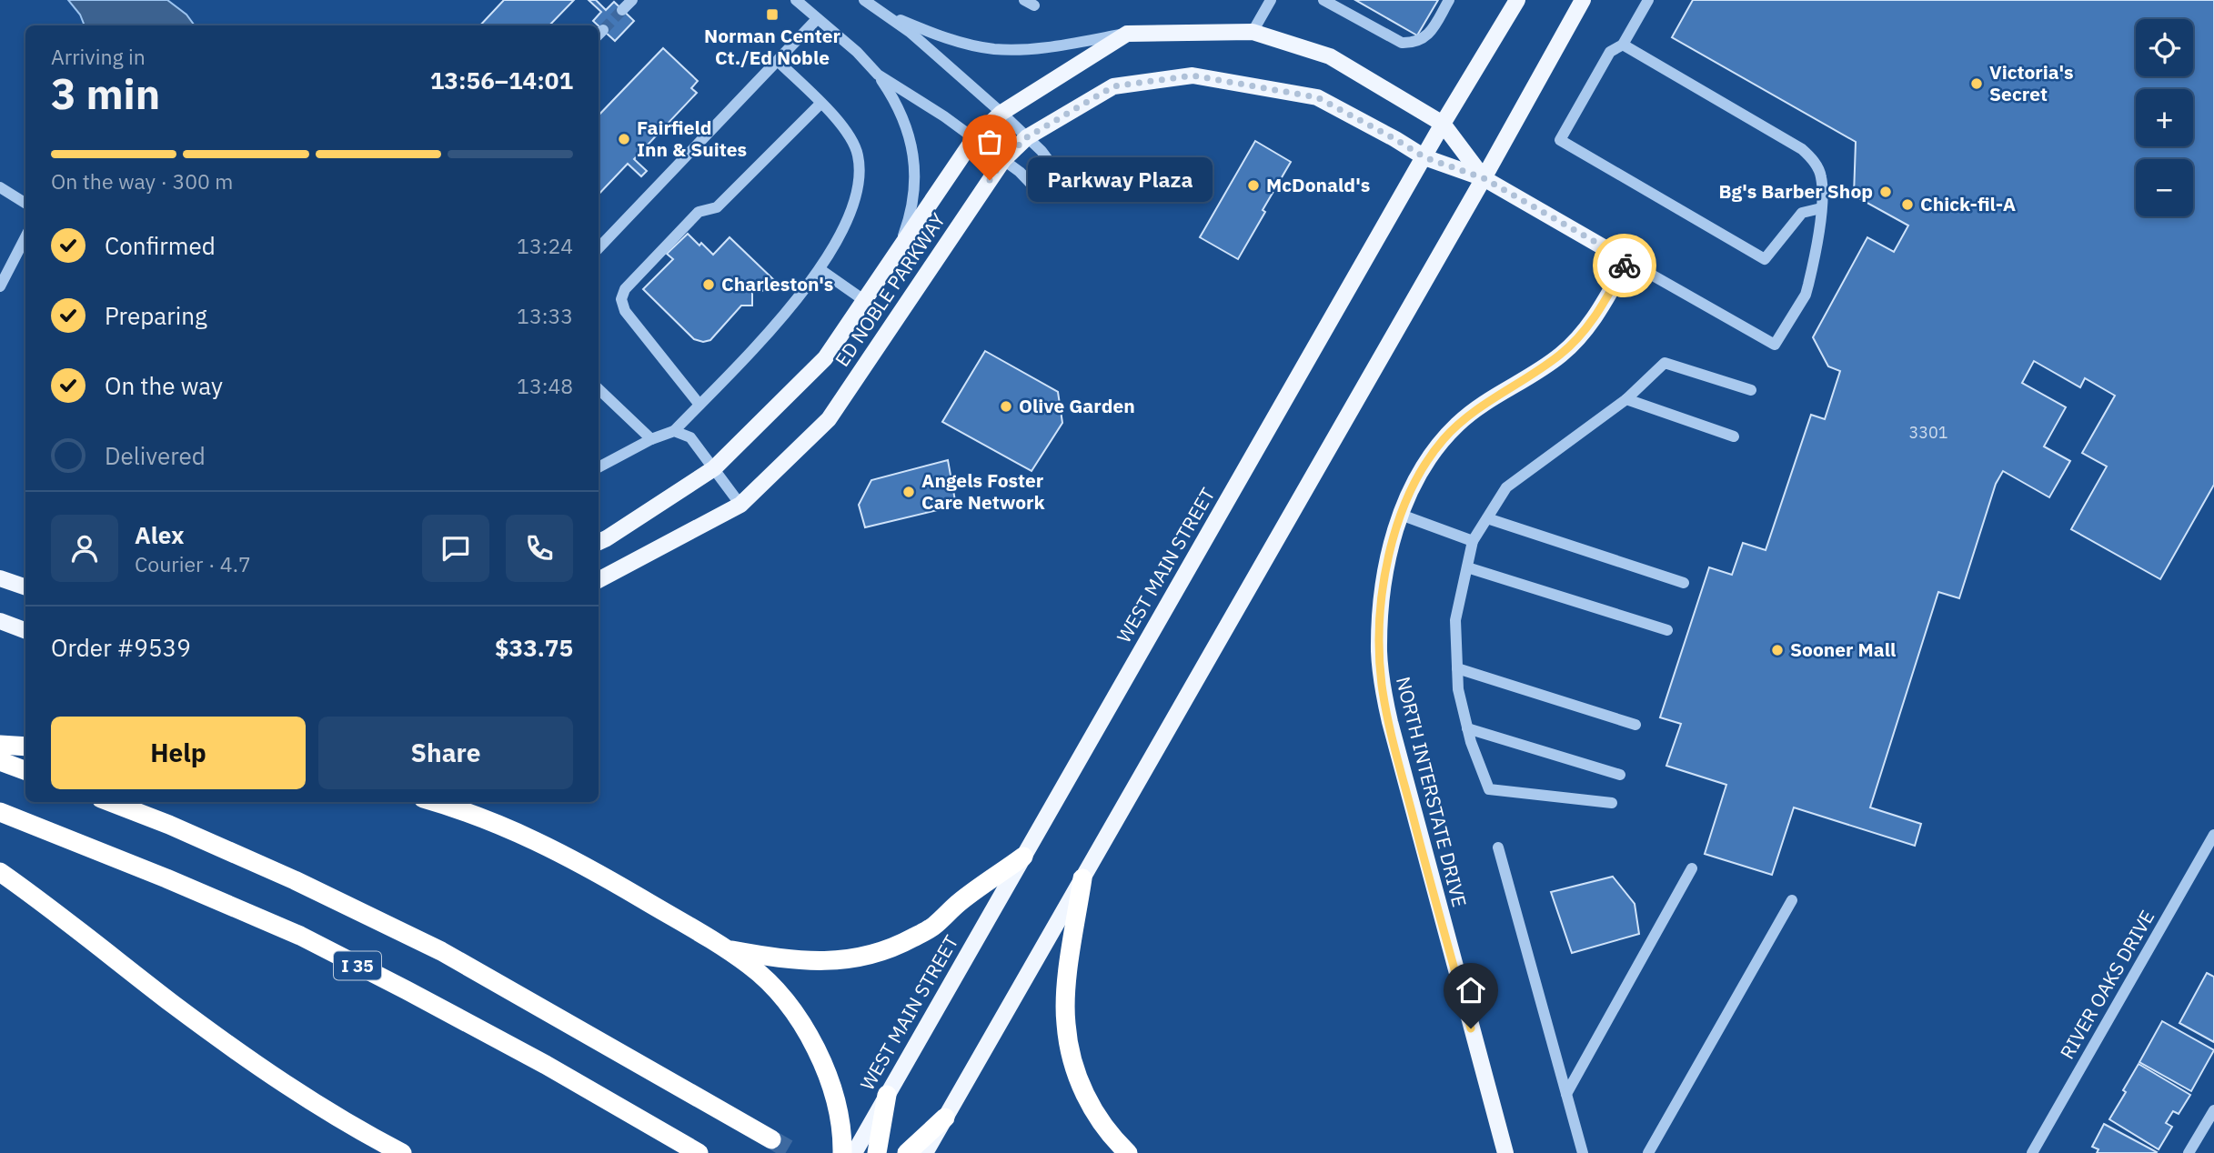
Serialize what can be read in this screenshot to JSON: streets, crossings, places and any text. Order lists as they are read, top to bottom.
{
  "streets": {
    "highway": ["I 35"],
    "main road": ["ED NOBLE PARKWAY", "WEST MAIN STREET", "NORTH INTERSTATE DRIVE"],
    "street": ["RIVER OAKS DRIVE"]
  },
  "crossings": [
    ["ED NOBLE PARKWAY", "WEST MAIN STREET"],
    ["ED NOBLE PARKWAY", "NORTH INTERSTATE DRIVE"]
  ],
  "places": {
    "transit": ["Norman Center Ct./Ed Noble"],
    "other": [
      "Victoria's Secret",
      "Fairfield Inn & Suites",
      "Parkway Plaza",
      "McDonald's",
      "Bg's Barber Shop",
      "Chick-fil-A",
      "Charleston's",
      "Olive Garden",
      "Angels Foster Care Network",
      "Sooner Mall"
    ]
  },
  "house_numbers": ["3301"],
  "page": {
    "map_buttons": ["+", "−"],
    "heading": ["3 min", "Arriving in", "13:56–14:01"],
    "panel": [
      "Alex",
      "Courier · 4.7",
      "Order #9539",
      "$33.75"
    ],
    "bar": "On the way · 300 m",
    "bubble": "Parkway Plaza",
    "list": [
      ["Confirmed", "13:24"],
      ["Preparing", "13:33"],
      ["On the way", "13:48"],
      "Delivered"
    ],
    "buttons": ["Help", "Share"]
  }
}
